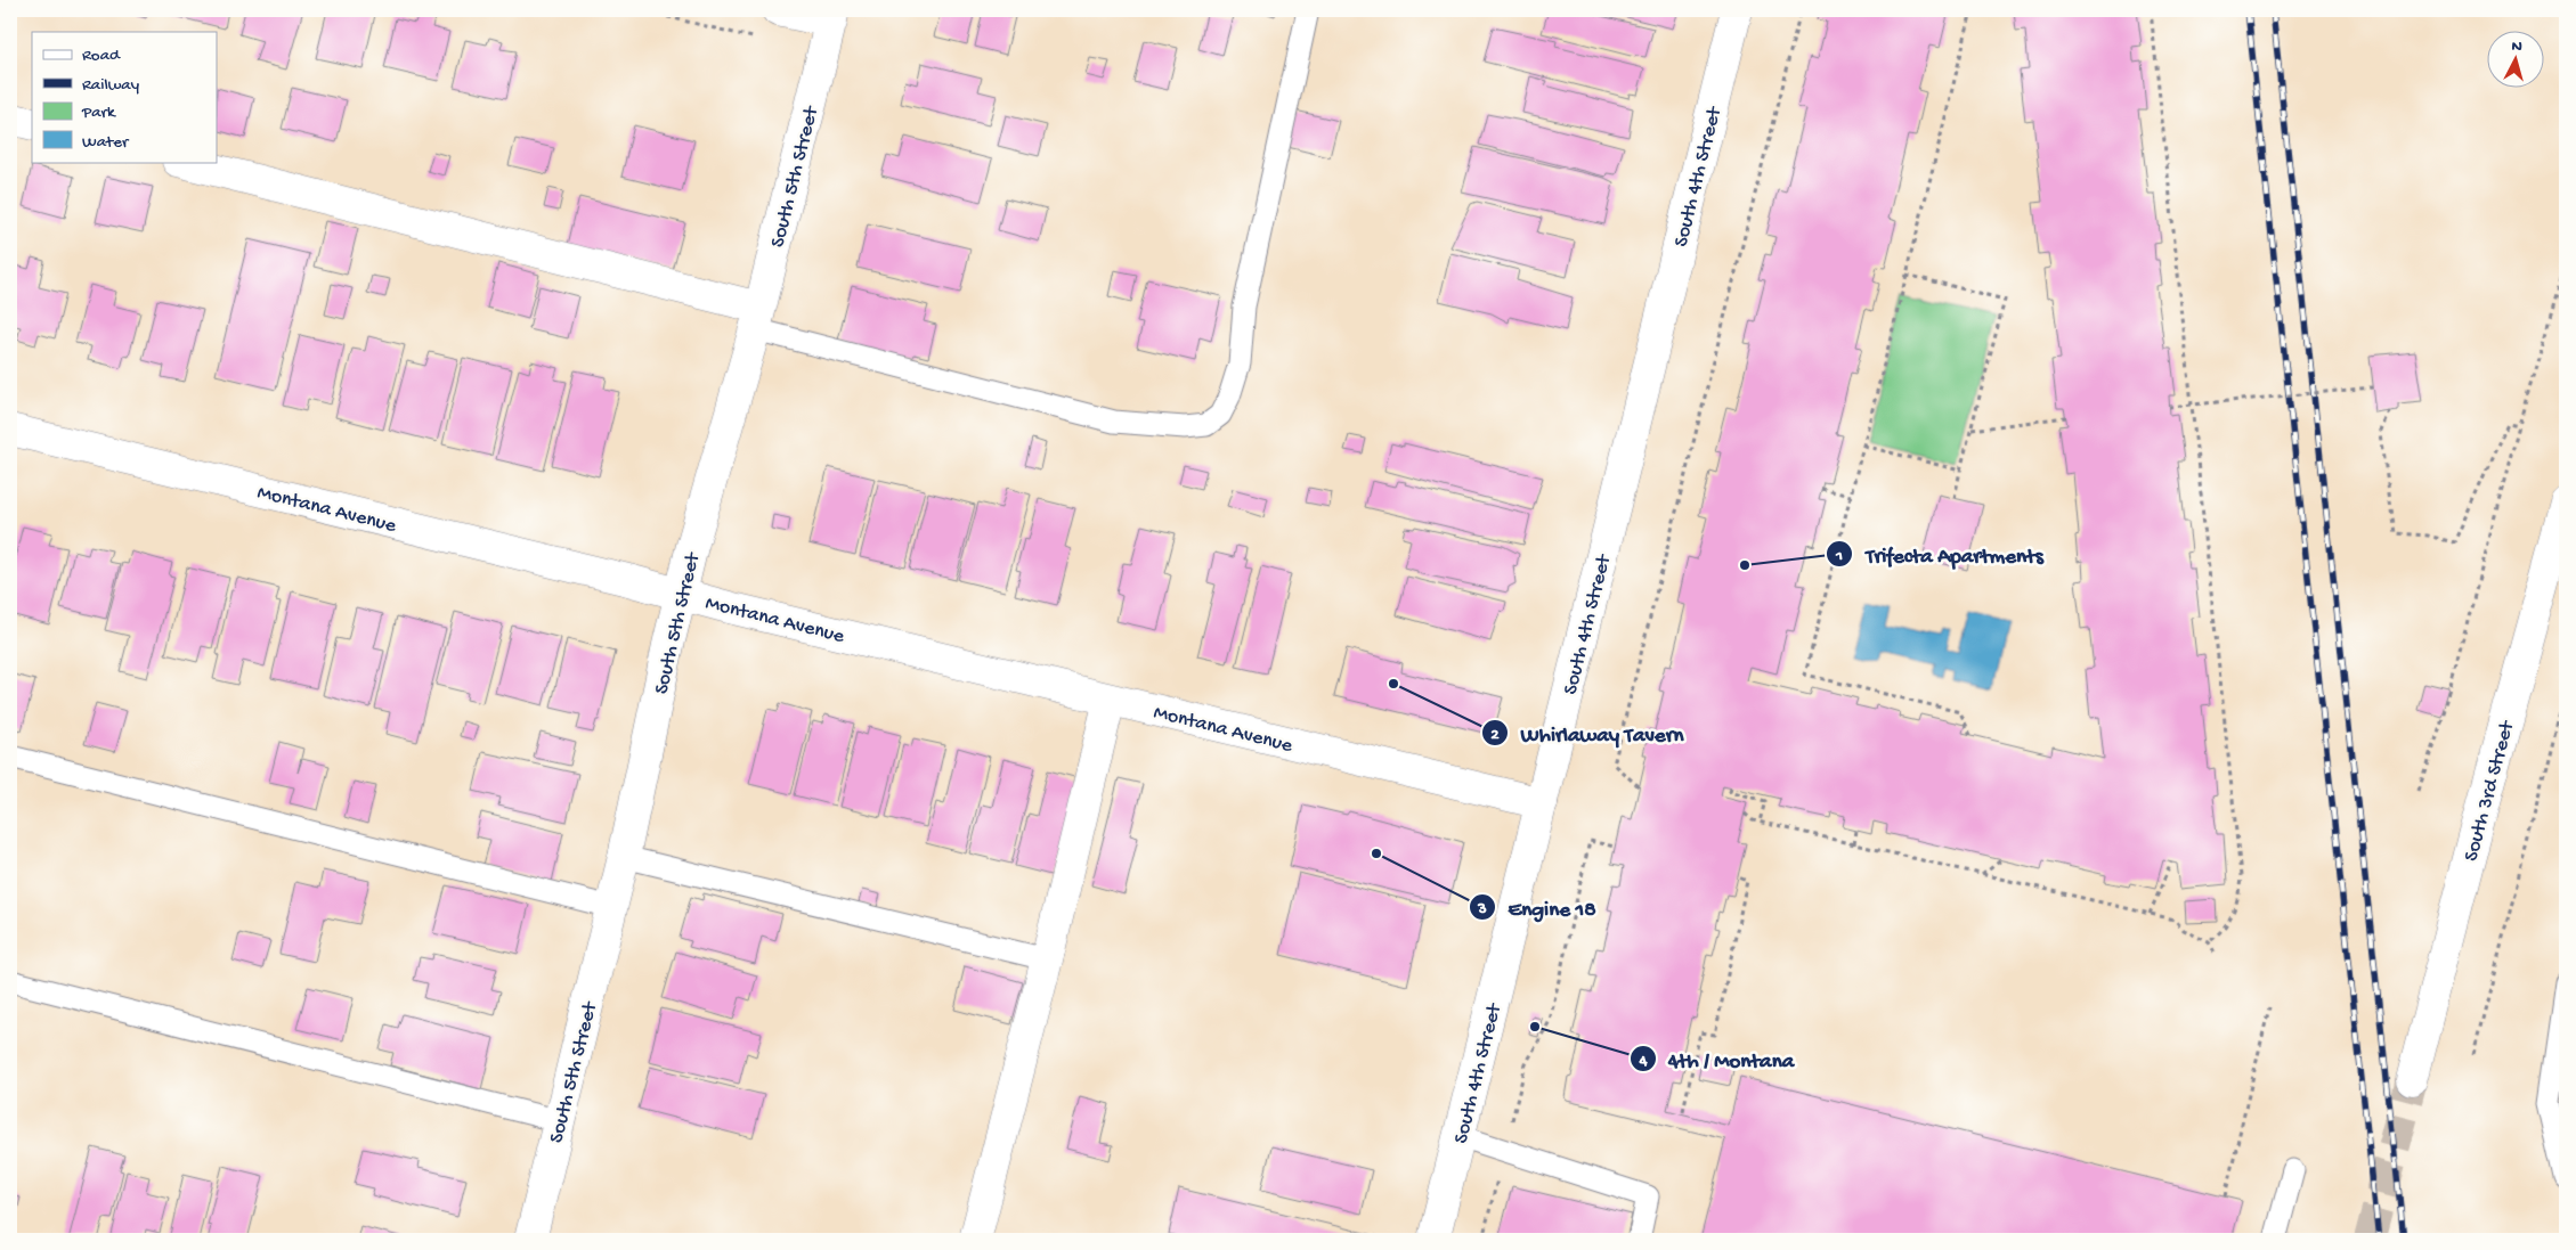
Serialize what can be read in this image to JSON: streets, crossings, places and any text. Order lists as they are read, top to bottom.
{
  "streets": {
    "street": [
      "South 5th Street",
      "South 4th Street",
      "Montana Avenue",
      "South 3rd Street"
    ]
  },
  "crossings": [
    ["South 5th Street", "Montana Avenue"],
    ["South 4th Street", "Montana Avenue"]
  ],
  "places": [
    "Trifecta Apartments",
    "Whirlaway Tavern",
    "Engine 18",
    "4th / Montana"
  ],
  "legend": [
    "Road",
    "Railway",
    "Park",
    "Water"
  ],
  "north": "top"
}
